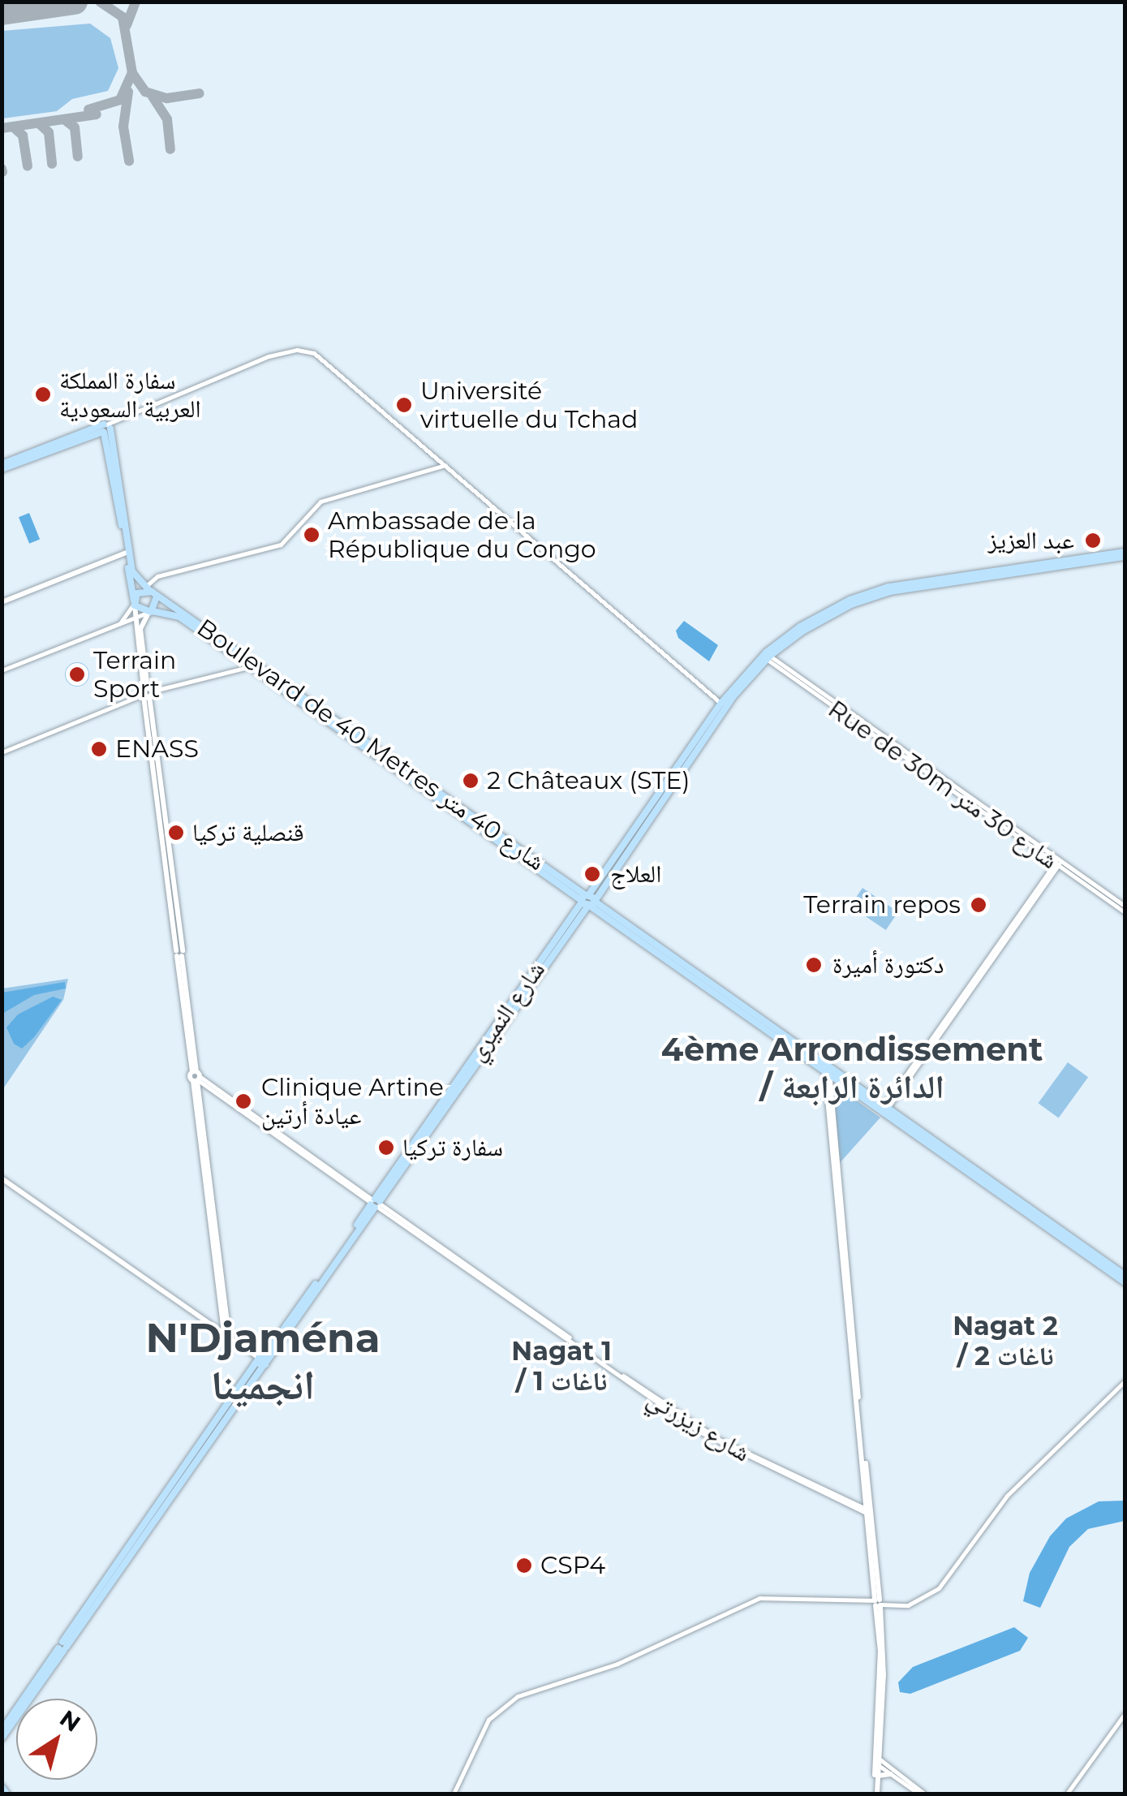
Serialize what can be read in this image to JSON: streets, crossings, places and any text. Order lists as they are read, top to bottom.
{
  "streets": {
    "main road": ["Boulevard de 40 Metres شارع 40 متر", "شارع النميري"],
    "street": ["Rue de 30m شارع 30 متر", "شارع زيزرتي"]
  },
  "crossings": [
    ["Boulevard de 40 Metres شارع 40 متر", "شارع النميري"],
    ["Rue de 30m شارع 30 متر", "شارع النميري"],
    ["شارع النميري", "شارع زيزرتي"]
  ],
  "districts": [
    "4ème Arrondissement / الدائرة الرابعة",
    "Nagat 2 / ناغات 2",
    "N'Djaména انجمينا",
    "Nagat 1 / ناغات 1"
  ],
  "places": [
    "سفارة المملكة العربية السعودية",
    "Université virtuelle du Tchad",
    "Ambassade de la République du Congo",
    "عبد العزيز",
    "Terrain Sport",
    "ENASS",
    "2 Châteaux (STE)",
    "قنصلية تركيا",
    "العلاج",
    "Terrain repos",
    "دكتورة أميرة",
    "Clinique Artine عيادة أرتين",
    "سفارة تركيا",
    "CSP4"
  ],
  "north": "top right"
}
